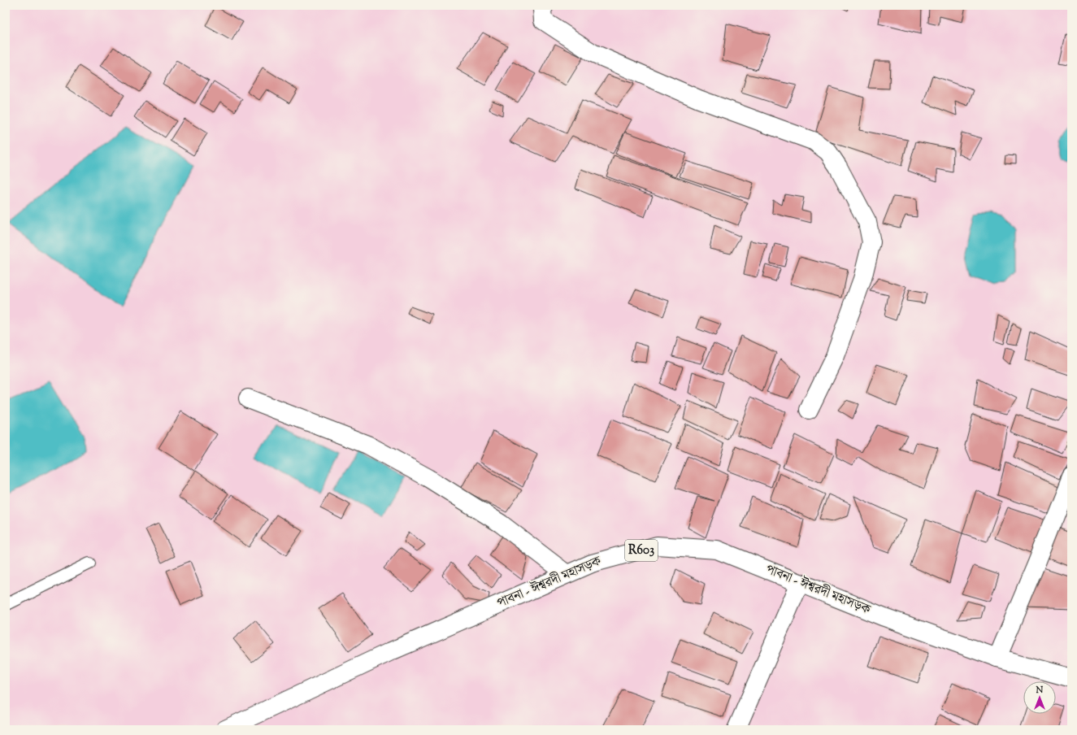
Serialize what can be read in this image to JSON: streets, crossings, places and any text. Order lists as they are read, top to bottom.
{
  "streets": {
    "street": ["R603", "পাবনা - ঈশ্বরদী মহাসড়ক"]
  },
  "north": "top"
}
